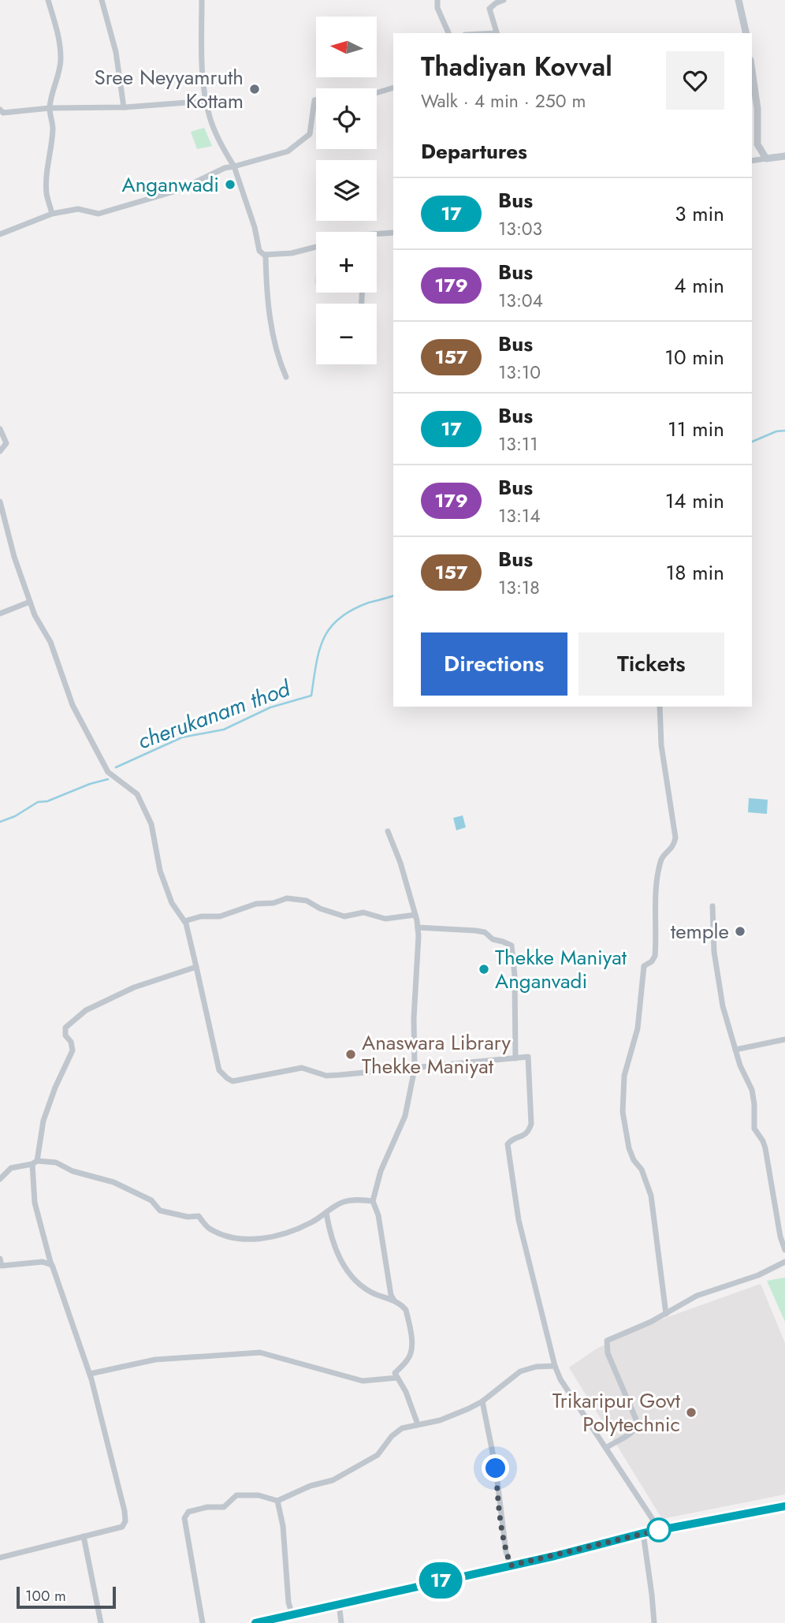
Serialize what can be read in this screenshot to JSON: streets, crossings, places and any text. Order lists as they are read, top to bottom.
{
  "water": ["cherukanam thod"],
  "places": [
    "Sree Neyyamruth Kottam",
    "Anganwadi",
    "temple",
    "Thekke Maniyat Anganvadi",
    "Anaswara Library Thekke Maniyat",
    "Trikaripur Govt Polytechnic"
  ],
  "lines": ["bus line 17"],
  "scale_bar": "100 m",
  "north": "left",
  "page": {
    "on_map": "17",
    "map_buttons": ["+", "−"],
    "heading": [
      ["Thadiyan Kovval", "Walk · 4 min · 250 m"],
      "Departures"
    ],
    "list": [
      {
        "mark": "17",
        "name": "Bus",
        "note": "13:03",
        "value": "3 min"
      },
      {
        "mark": "179",
        "name": "Bus",
        "note": "13:04",
        "value": "4 min"
      },
      {
        "mark": "157",
        "name": "Bus",
        "note": "13:10",
        "value": "10 min"
      },
      {
        "mark": "17",
        "name": "Bus",
        "note": "13:11",
        "value": "11 min"
      },
      {
        "mark": "179",
        "name": "Bus",
        "note": "13:14",
        "value": "14 min"
      },
      {
        "mark": "157",
        "name": "Bus",
        "note": "13:18",
        "value": "18 min"
      }
    ],
    "buttons": ["Directions", "Tickets"],
    "scale": "100 m"
  }
}
